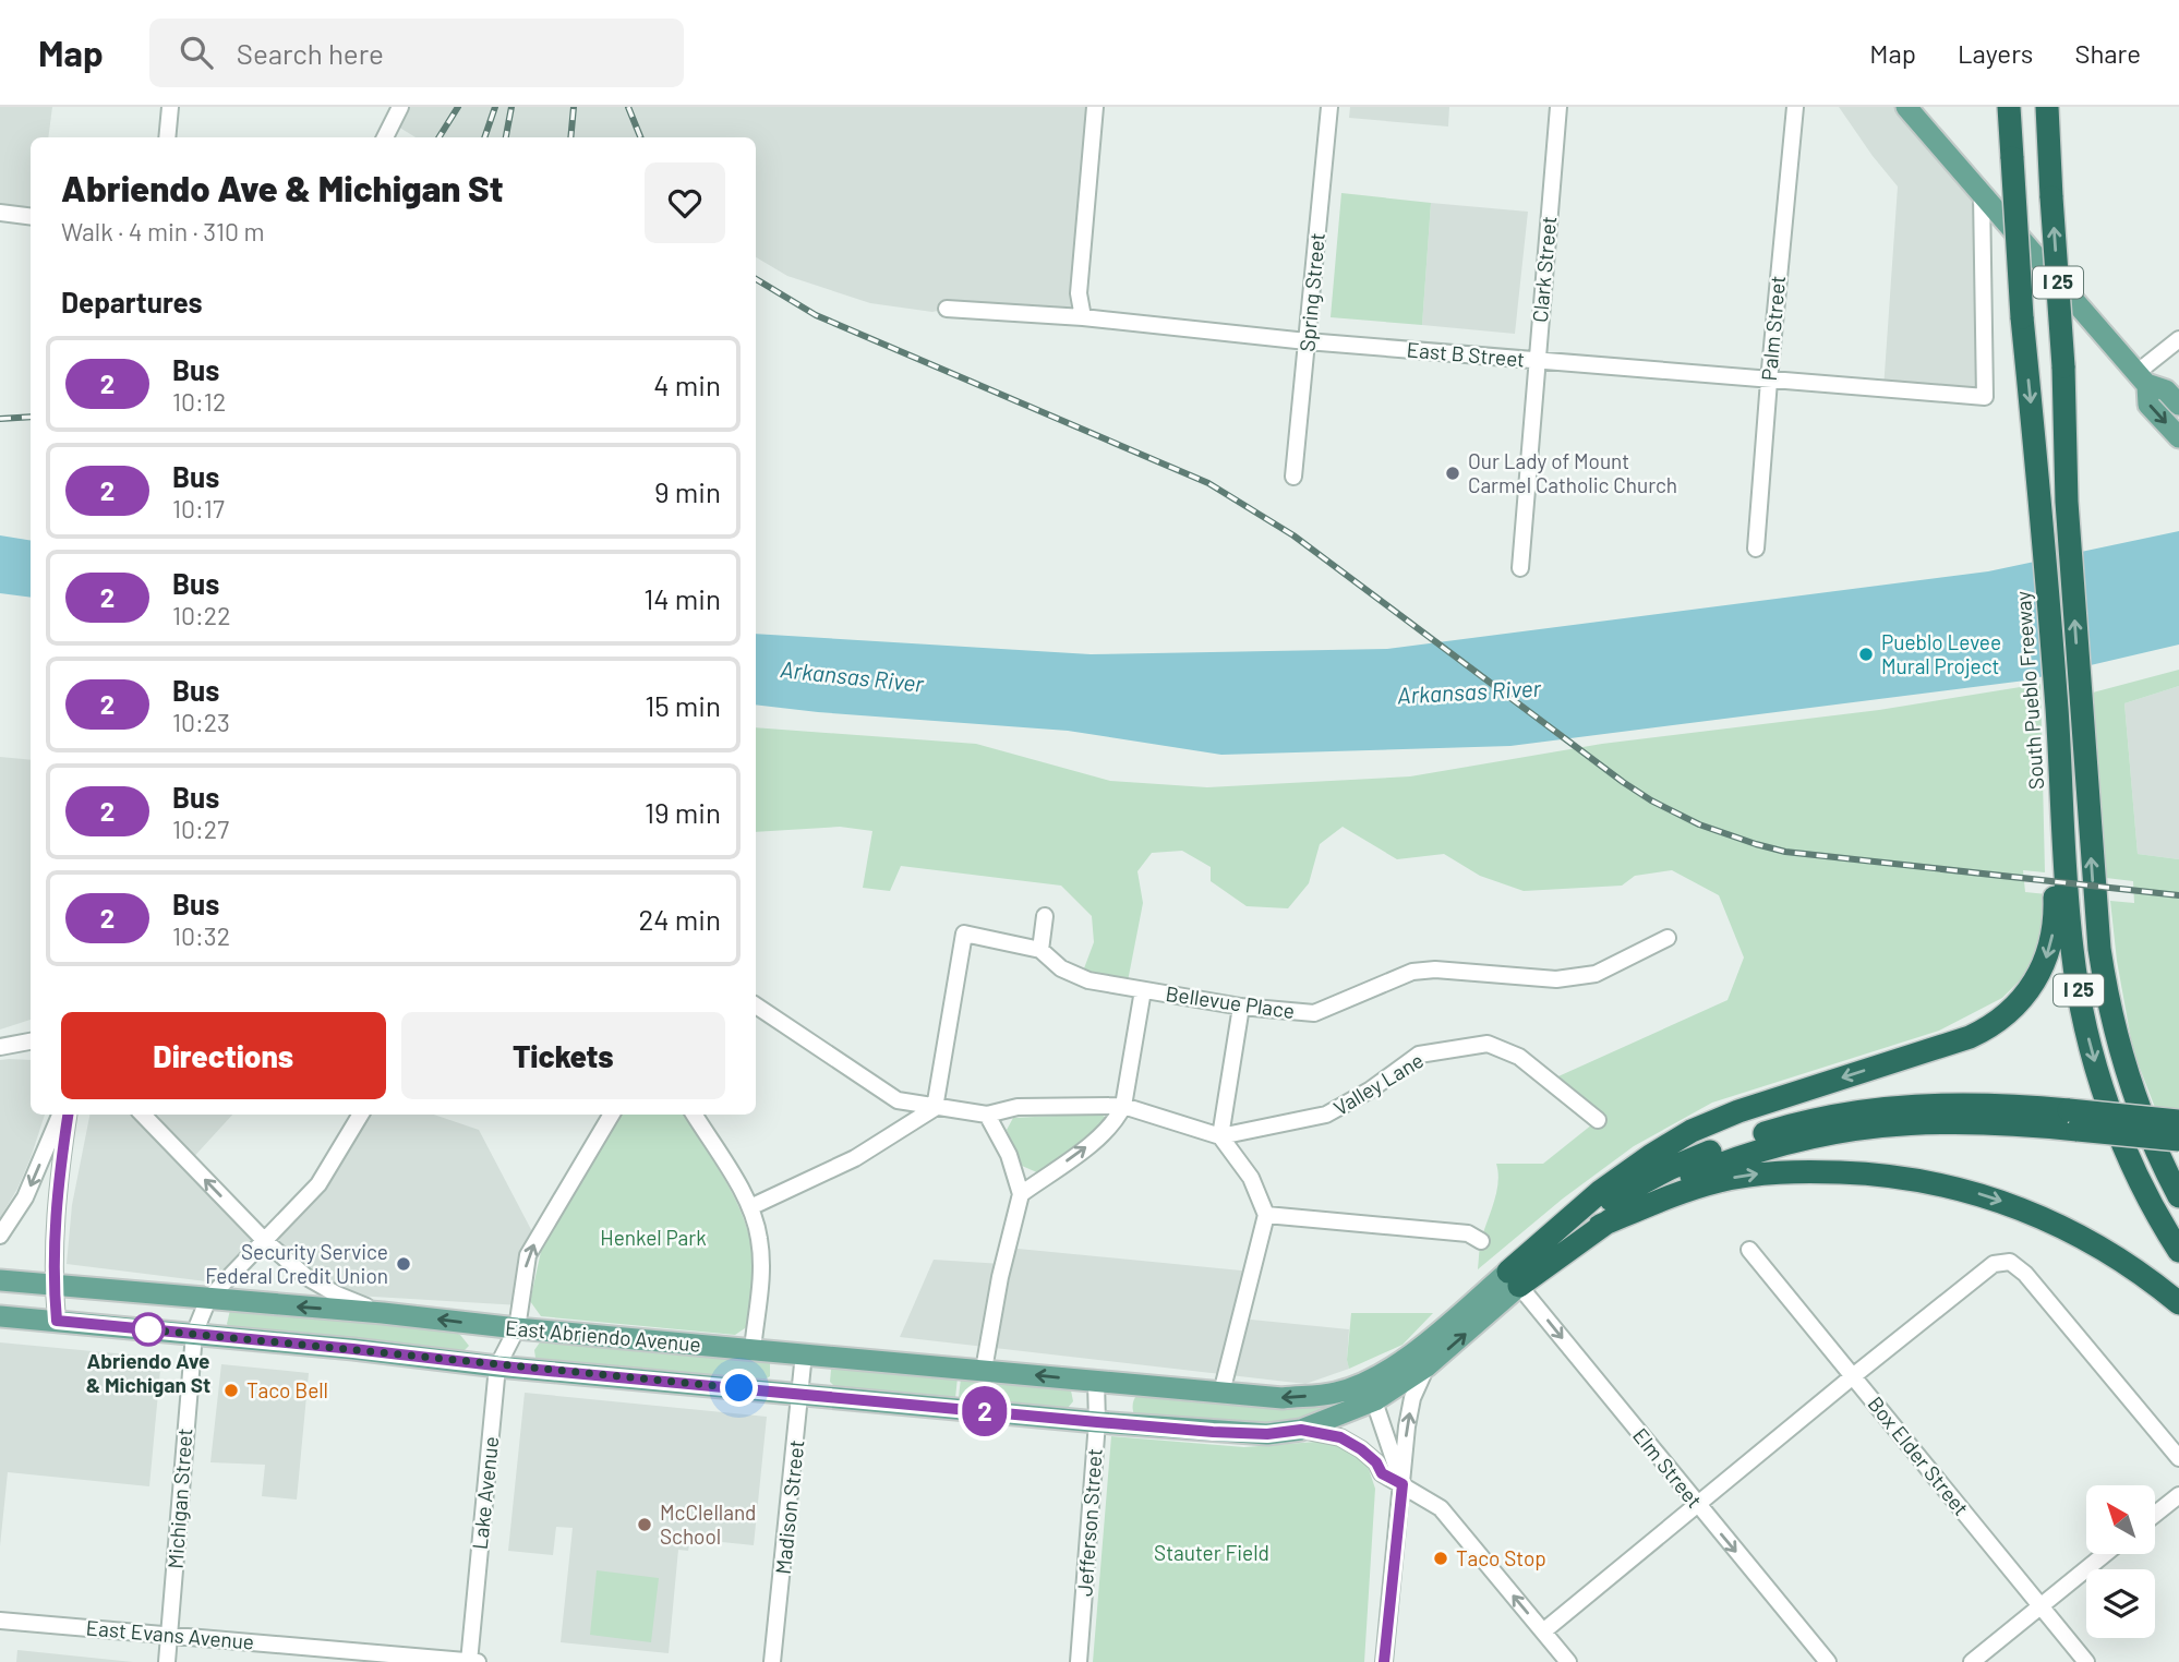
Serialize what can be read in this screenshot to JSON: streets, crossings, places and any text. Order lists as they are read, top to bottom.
{
  "streets": {
    "highway": ["I 25", "South Pueblo Freeway"],
    "main road": ["East Abriendo Avenue"],
    "street": [
      "Clark Street",
      "Spring Street",
      "Palm Street",
      "East B Street",
      "Bellevue Place",
      "Valley Lane",
      "Box Elder Street",
      "Elm Street",
      "Lake Avenue",
      "Michigan Street",
      "Madison Street",
      "Jefferson Street",
      "East Evans Avenue"
    ]
  },
  "crossings": [
    ["Clark Street", "East B Street"],
    ["Spring Street", "East B Street"],
    ["Palm Street", "East B Street"],
    ["East Abriendo Avenue", "Lake Avenue"],
    ["East Abriendo Avenue", "Michigan Street"],
    ["East Abriendo Avenue", "Madison Street"],
    ["East Abriendo Avenue", "Jefferson Street"],
    ["Lake Avenue", "East Evans Avenue"],
    ["Michigan Street", "East Evans Avenue"]
  ],
  "one_way": ["Elm Street", "Lake Avenue"],
  "water": ["Arkansas River"],
  "parks": ["Henkel Park", "Stauter Field"],
  "places": [
    "Our Lady of Mount Carmel Catholic Church",
    "Pueblo Levee Mural Project",
    "Security Service Federal Credit Union",
    "Abriendo Ave & Michigan St",
    "Taco Bell",
    "McClelland School",
    "Taco Stop"
  ],
  "lines": ["bus line 2"],
  "north": "top left",
  "page": {
    "header": "Map",
    "search": "Search here",
    "nav": ["Map", "Layers", "Share"],
    "on_map": "2",
    "heading": [
      ["Abriendo Ave & Michigan St", "Walk · 4 min · 310 m"],
      "Departures"
    ],
    "list": [
      {
        "mark": "2",
        "name": "Bus",
        "note": "10:12",
        "value": "4 min"
      },
      {
        "mark": "2",
        "name": "Bus",
        "note": "10:17",
        "value": "9 min"
      },
      {
        "mark": "2",
        "name": "Bus",
        "note": "10:22",
        "value": "14 min"
      },
      {
        "mark": "2",
        "name": "Bus",
        "note": "10:23",
        "value": "15 min"
      },
      {
        "mark": "2",
        "name": "Bus",
        "note": "10:27",
        "value": "19 min"
      },
      {
        "mark": "2",
        "name": "Bus",
        "note": "10:32",
        "value": "24 min"
      }
    ],
    "buttons": ["Directions", "Tickets"]
  }
}
